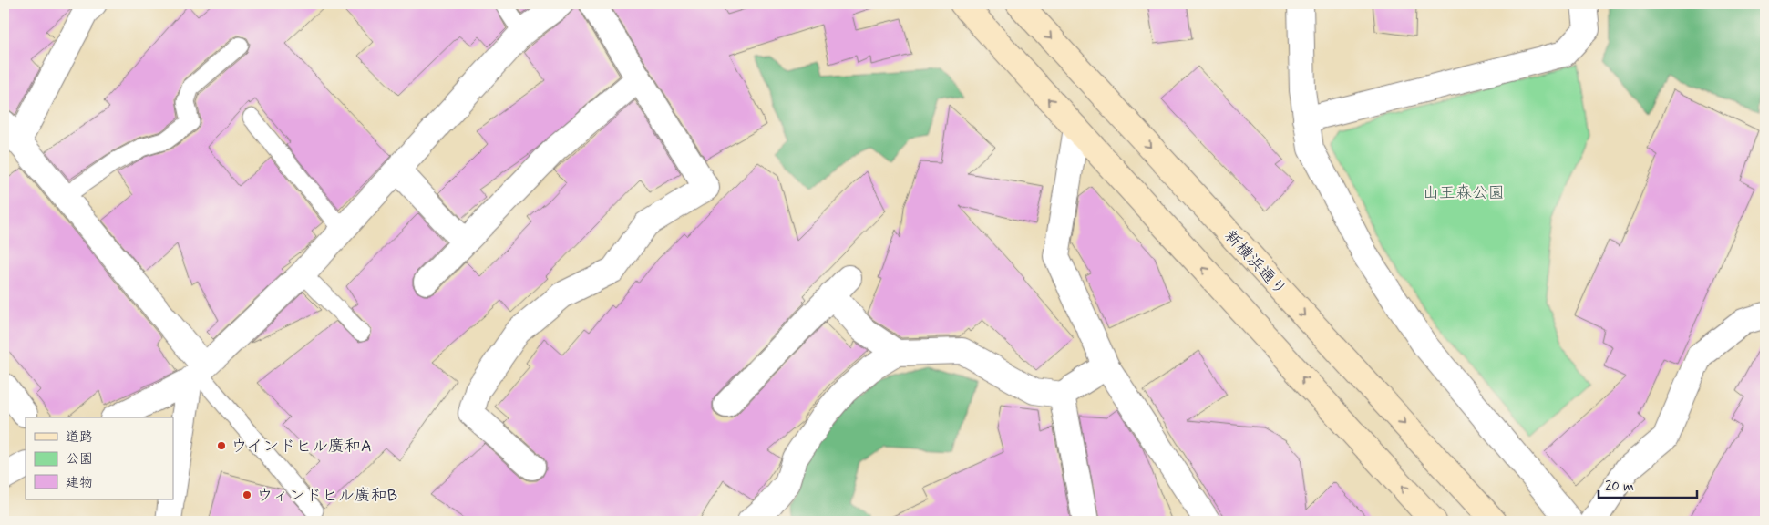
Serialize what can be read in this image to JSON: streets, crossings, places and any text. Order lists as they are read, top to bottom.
{
  "streets": {
    "street": ["新横浜通り"]
  },
  "parks": ["山王森公園"],
  "places": ["ウインドヒル廣和A", "ウィンドヒル廣和B"],
  "legend": ["道路", "公園", "建物"],
  "scale_bar": "20 m"
}
